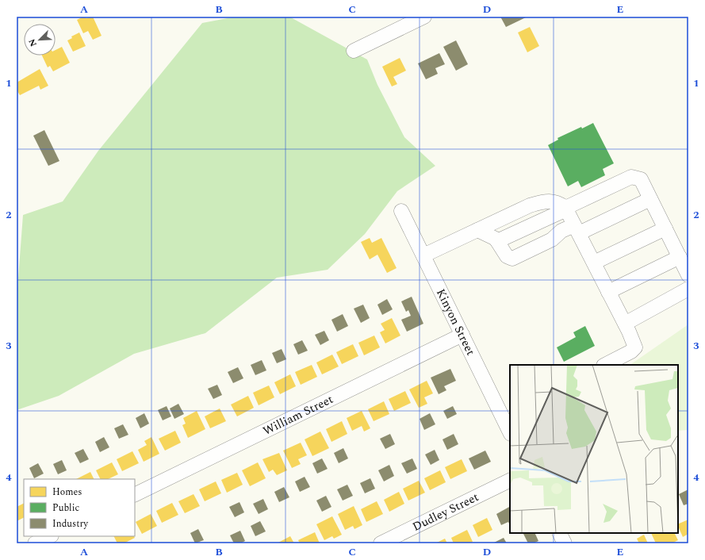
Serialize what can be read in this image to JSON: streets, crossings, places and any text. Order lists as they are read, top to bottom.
{
  "streets": {
    "street": ["Kinyon Street", "William Street", "Dudley Street"]
  },
  "crossings": [
    ["Kinyon Street", "William Street"]
  ],
  "legend": ["Homes", "Public", "Industry"],
  "north": "bottom left",
  "grid": {
    "columns": [
      "A",
      "B",
      "C",
      "D",
      "E"
    ],
    "rows": [
      "1",
      "2",
      "3",
      "4"
    ]
  }
}
